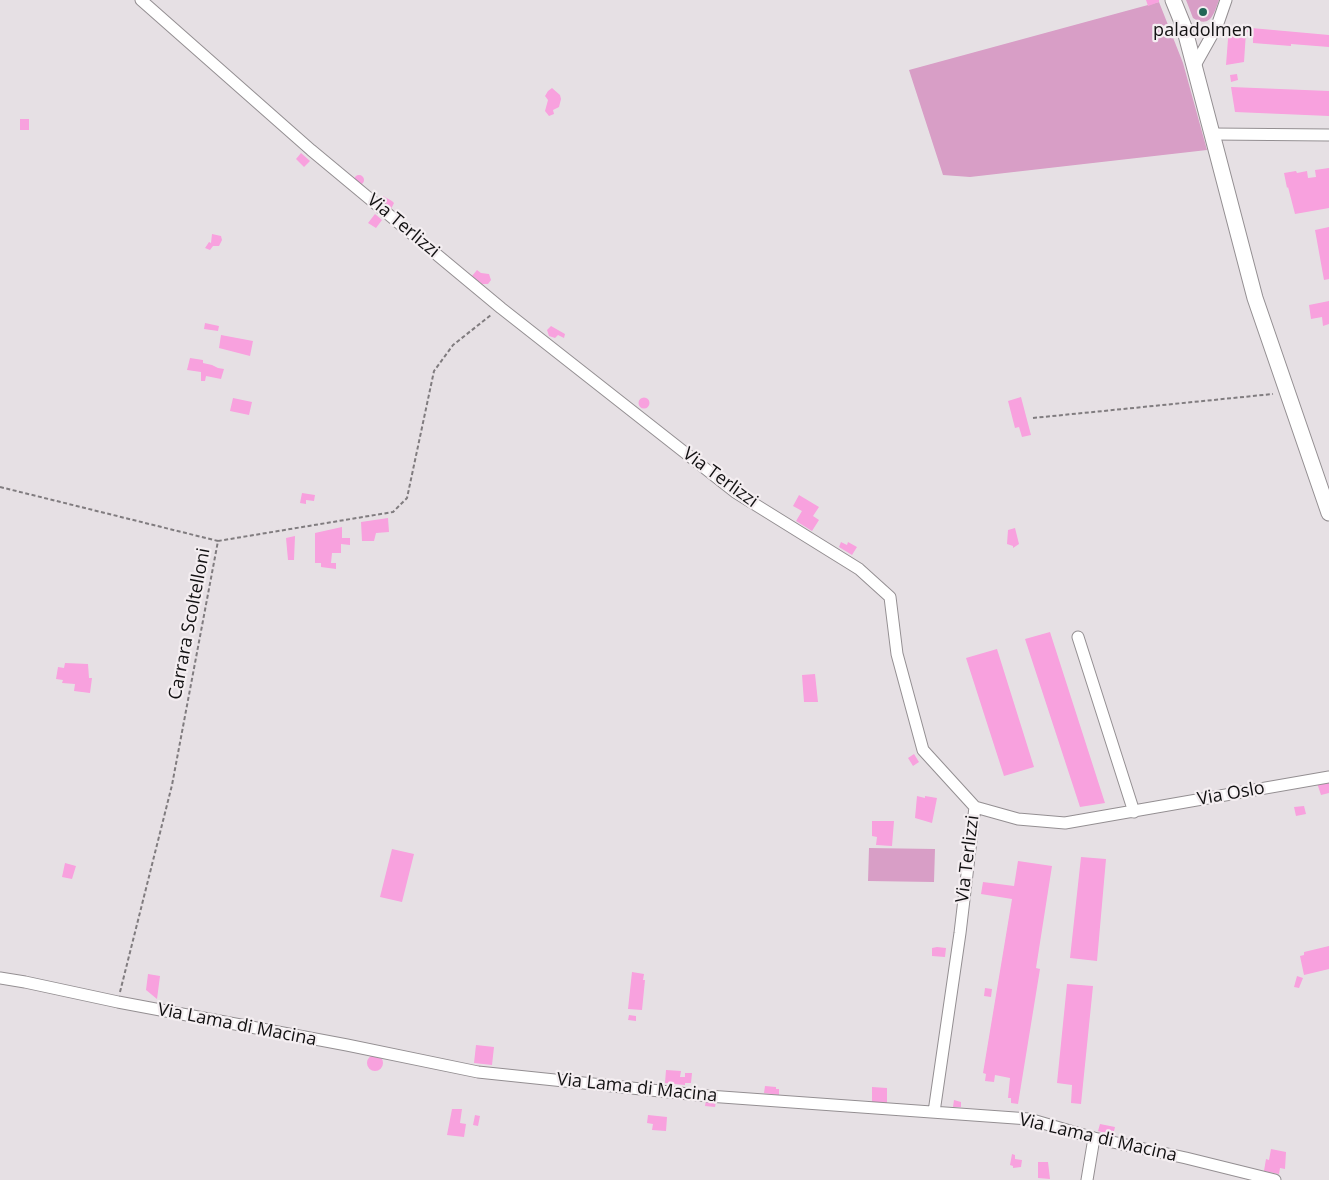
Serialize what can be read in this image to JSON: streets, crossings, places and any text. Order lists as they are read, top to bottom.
{
  "streets": {
    "street": ["Via Terlizzi", "Via Oslo", "Via Lama di Macina"],
    "path": ["Carrara Scoltelloni"]
  },
  "crossings": [
    ["Via Terlizzi", "Carrara Scoltelloni"],
    ["Via Terlizzi", "Via Oslo"],
    ["Via Terlizzi", "Via Lama di Macina"],
    ["Carrara Scoltelloni", "Via Lama di Macina"]
  ],
  "places": ["paladolmen"]
}
